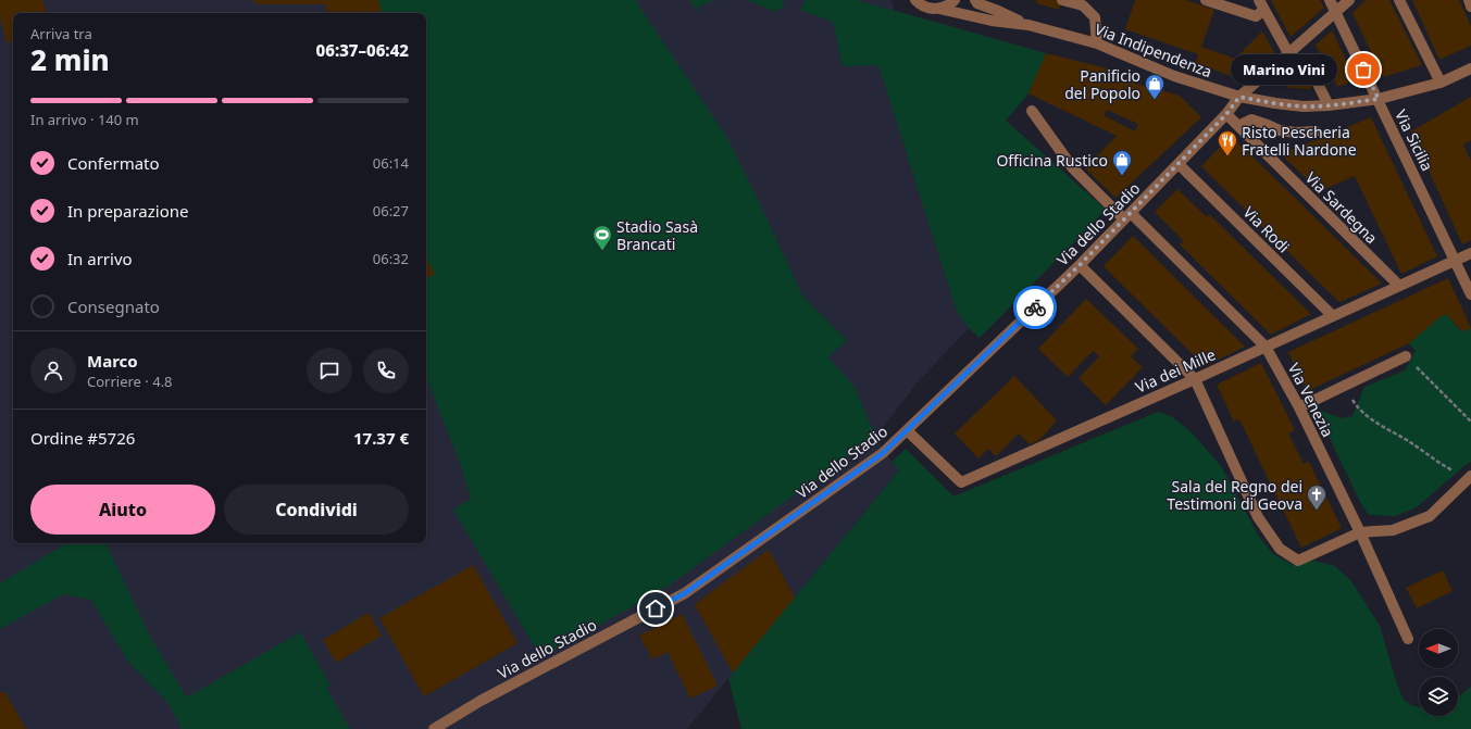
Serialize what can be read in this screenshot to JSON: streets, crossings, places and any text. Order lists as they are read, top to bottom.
{
  "streets": {
    "street": [
      "Via Indipendenza",
      "Via Sicilia",
      "Via Sardegna",
      "Via dello Stadio",
      "Via Rodi",
      "Via dei Mille",
      "Via Venezia"
    ]
  },
  "crossings": [
    ["Via Indipendenza", "Via Sicilia"],
    ["Via Indipendenza", "Via dello Stadio"],
    ["Via Sicilia", "Via dello Stadio"],
    ["Via Sicilia", "Via dei Mille"],
    ["Via Sardegna", "Via dello Stadio"],
    ["Via Sardegna", "Via dei Mille"],
    ["Via dello Stadio", "Via Rodi"],
    ["Via dello Stadio", "Via dei Mille"],
    ["Via dello Stadio", "Via Venezia"],
    ["Via Rodi", "Via dei Mille"],
    ["Via dei Mille", "Via Venezia"]
  ],
  "places": {
    "other": ["Marino Vini"],
    "shop": ["Panificio del Popolo", "Officina Rustico"],
    "restaurant": ["Risto Pescheria Fratelli Nardone"],
    "sports": ["Stadio Sasà Brancati"],
    "church": ["Sala del Regno dei Testimoni di Geova"]
  },
  "north": "left",
  "page": {
    "heading": ["2 min", "Arriva tra", "06:37–06:42"],
    "panel": [
      "Marco",
      "Corriere · 4.8",
      "Ordine #5726",
      "17.37 €"
    ],
    "bubble": "Marino Vini",
    "bar": "In arrivo · 140 m",
    "list": [
      ["Confermato", "06:14"],
      ["In preparazione", "06:27"],
      ["In arrivo", "06:32"],
      "Consegnato"
    ],
    "buttons": ["Aiuto", "Condividi"]
  }
}
